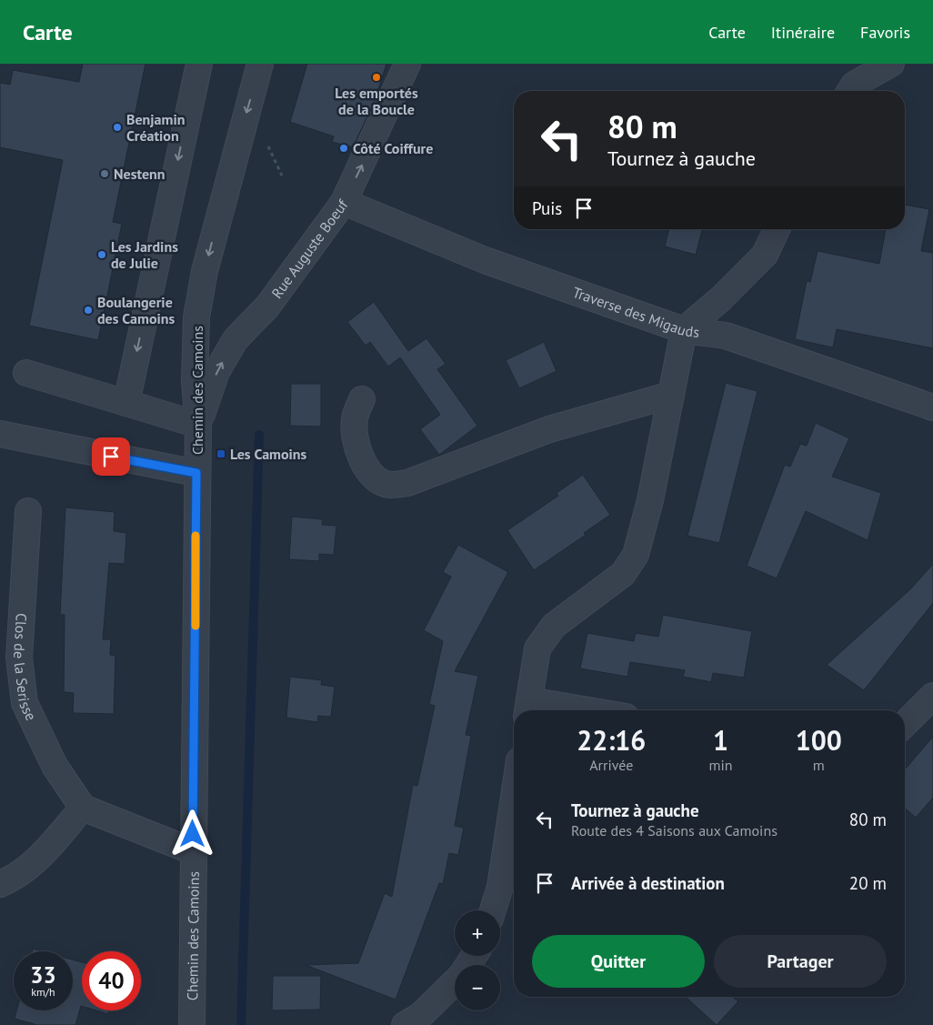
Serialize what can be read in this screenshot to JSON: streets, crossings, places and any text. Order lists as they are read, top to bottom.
{
  "streets": {
    "street": [
      "Rue Auguste Boeuf",
      "Traverse des Migauds",
      "Chemin des Camoins",
      "Clos de la Serisse"
    ]
  },
  "crossings": [
    ["Rue Auguste Boeuf", "Traverse des Migauds"],
    ["Rue Auguste Boeuf", "Chemin des Camoins"]
  ],
  "places": {
    "other": [
      "Les emportés de la Boucle",
      "Benjamin Création",
      "Côté Coiffure",
      "Nestenn",
      "Les Jardins de Julie",
      "Boulangerie des Camoins"
    ],
    "transit": ["Les Camoins"]
  },
  "page": {
    "header": "Carte",
    "nav": ["Carte", "Itinéraire", "Favoris"],
    "turn": ["80 m", "Tournez à gauche"],
    "then": "Puis",
    "eta": [
      "22:16",
      "Arrivée",
      "1",
      "min",
      "100",
      "m"
    ],
    "list": [
      {
        "name": "Tournez à gauche",
        "note": "Route des 4 Saisons aux Camoins",
        "value": "80 m"
      },
      {
        "name": "Arrivée à destination",
        "value": "20 m"
      }
    ],
    "map_buttons": ["+", "−"],
    "buttons": ["Quitter", "Partager"],
    "speed": "33 km/h",
    "limit": "40"
  }
}
